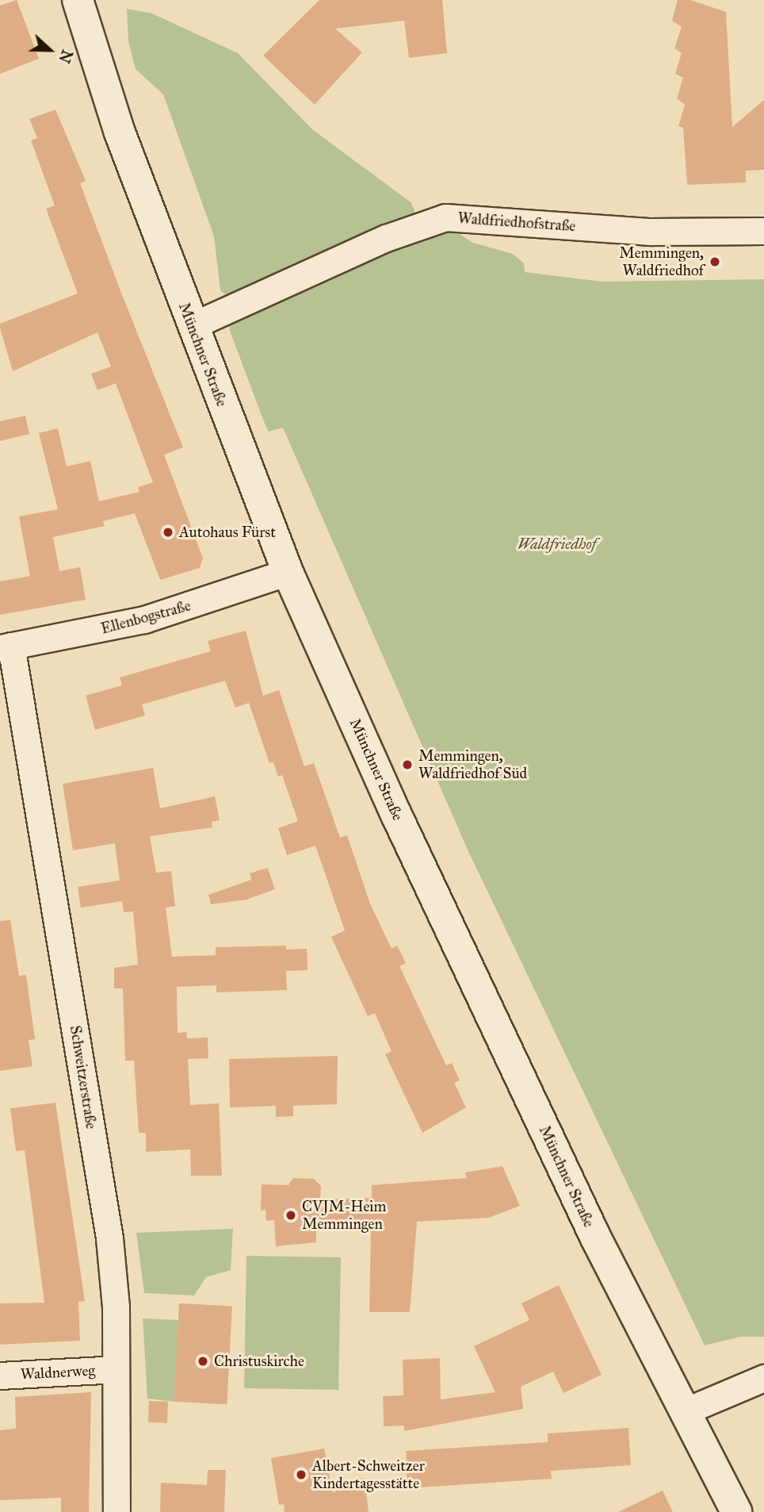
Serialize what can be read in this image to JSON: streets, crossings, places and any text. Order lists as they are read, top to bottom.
{
  "streets": {
    "street": [
      "Waldfriedhofstraße",
      "Münchner Straße",
      "Ellenbogstraße",
      "Schweitzerstraße",
      "Waldnerweg"
    ]
  },
  "crossings": [
    ["Waldfriedhofstraße", "Münchner Straße"],
    ["Münchner Straße", "Ellenbogstraße"],
    ["Ellenbogstraße", "Schweitzerstraße"],
    ["Schweitzerstraße", "Waldnerweg"]
  ],
  "parks": ["Waldfriedhof"],
  "places": [
    "Memmingen, Waldfriedhof",
    "Autohaus Fürst",
    "Memmingen, Waldfriedhof Süd",
    "CVJM-Heim Memmingen",
    "Christuskirche",
    "Albert-Schweitzer Kindertagesstätte"
  ],
  "north": "right"
}
